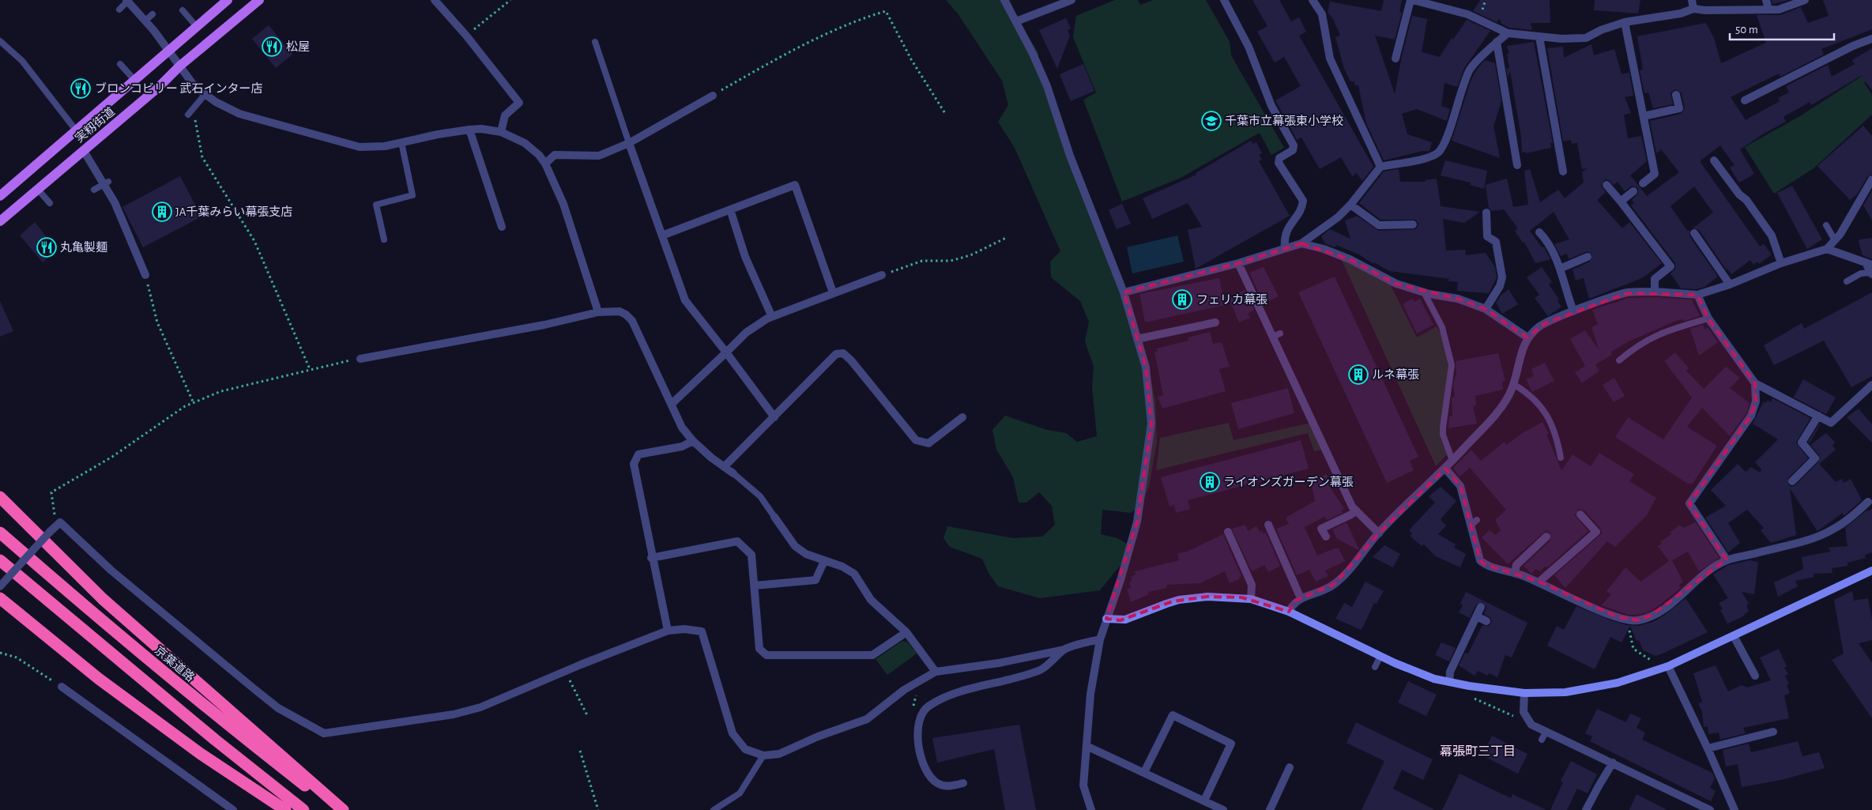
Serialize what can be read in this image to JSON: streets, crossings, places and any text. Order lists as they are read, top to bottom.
{
  "streets": {
    "highway": ["京葉道路"],
    "main road": ["実籾街道"]
  },
  "districts": ["幕張町三丁目"],
  "places": {
    "restaurant": ["松屋", "ブロンコビリー 武石インター店", "丸亀製麺"],
    "school or university": ["千葉市立幕張東小学校"],
    "building": [
      "JA千葉みらい幕張支店",
      "フェリカ幕張",
      "ルネ幕張",
      "ライオンズガーデン幕張"
    ]
  },
  "scale_bar": "50 m"
}
